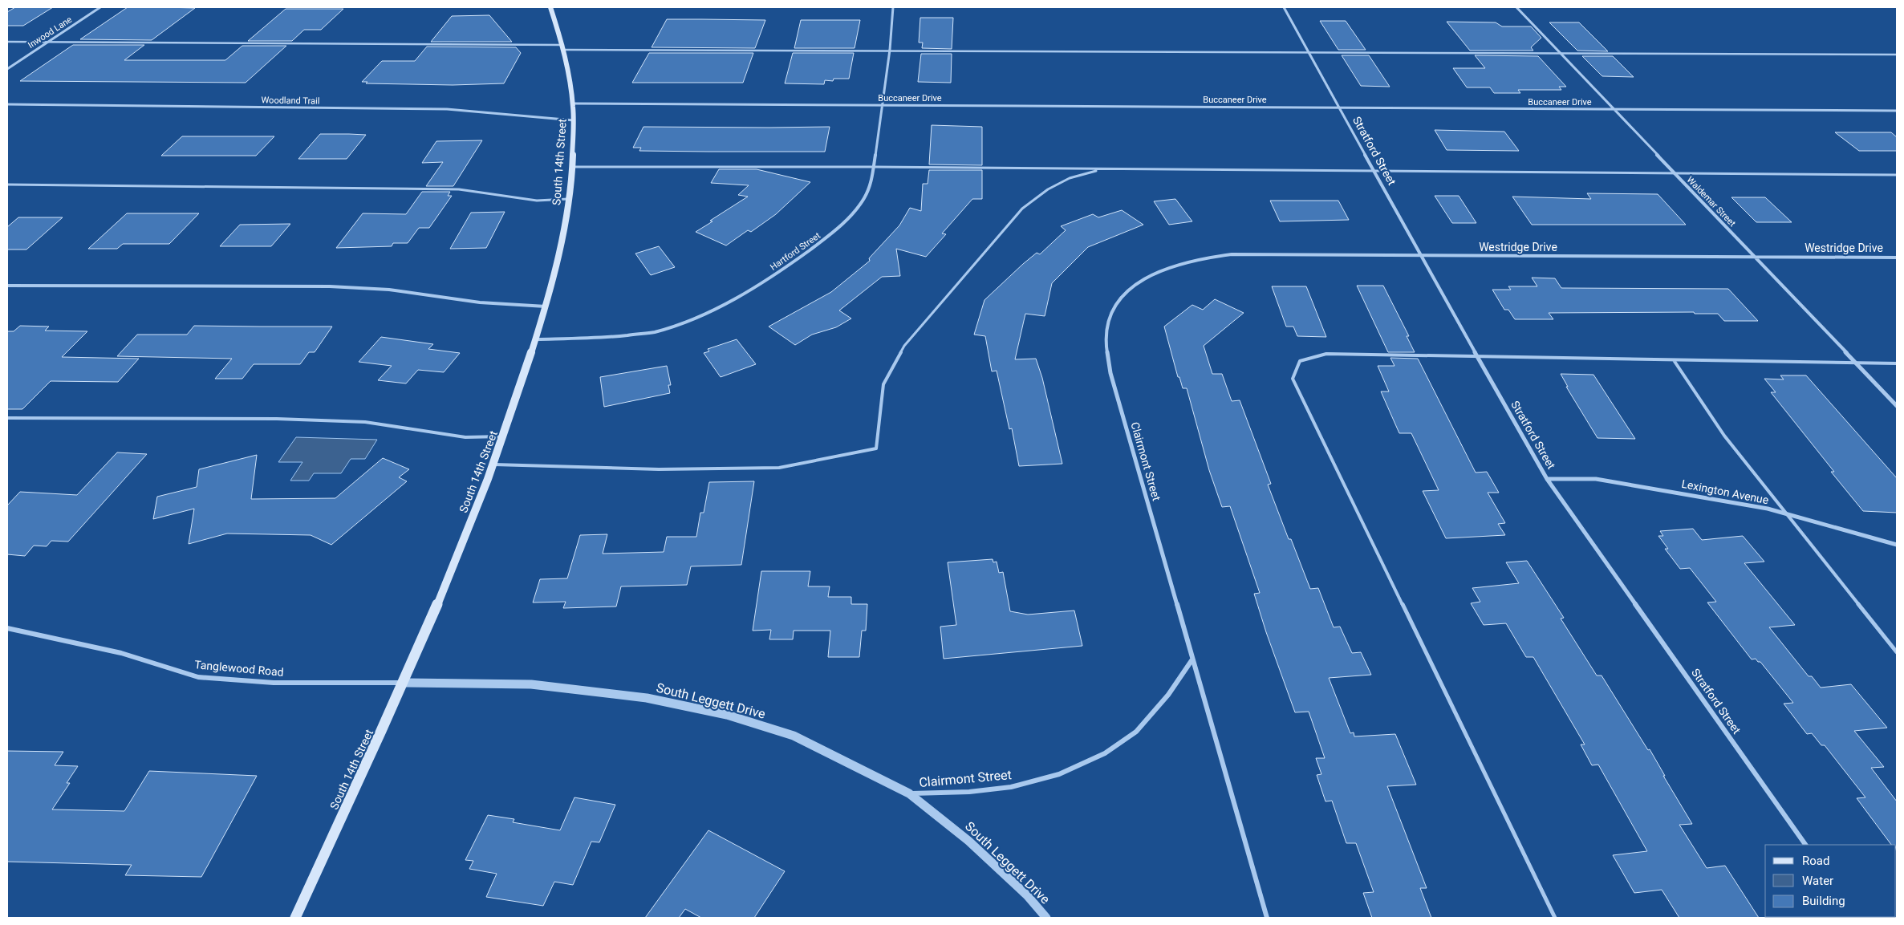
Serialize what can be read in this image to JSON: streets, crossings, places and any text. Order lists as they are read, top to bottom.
{
  "streets": {
    "main road": ["South 14th Street"],
    "street": [
      "Inwood Lane",
      "Buccaneer Drive",
      "Woodland Trail",
      "Stratford Street",
      "Waldemar Street",
      "Westridge Drive",
      "Hartford Street",
      "Clairmont Street",
      "Lexington Avenue",
      "Tanglewood Road",
      "South Leggett Drive"
    ]
  },
  "crossings": [
    ["Buccaneer Drive", "Stratford Street"],
    ["Buccaneer Drive", "South 14th Street"],
    ["Buccaneer Drive", "Waldemar Street"],
    ["Buccaneer Drive", "Hartford Street"],
    ["Woodland Trail", "South 14th Street"],
    ["Stratford Street", "Westridge Drive"],
    ["Stratford Street", "Lexington Avenue"],
    ["South 14th Street", "Hartford Street"],
    ["South 14th Street", "Tanglewood Road"],
    ["South 14th Street", "South Leggett Drive"],
    ["Waldemar Street", "Westridge Drive"],
    ["Westridge Drive", "Clairmont Street"],
    ["Clairmont Street", "South Leggett Drive"],
    ["Tanglewood Road", "South Leggett Drive"]
  ],
  "legend": ["Road", "Water", "Building"]
}
